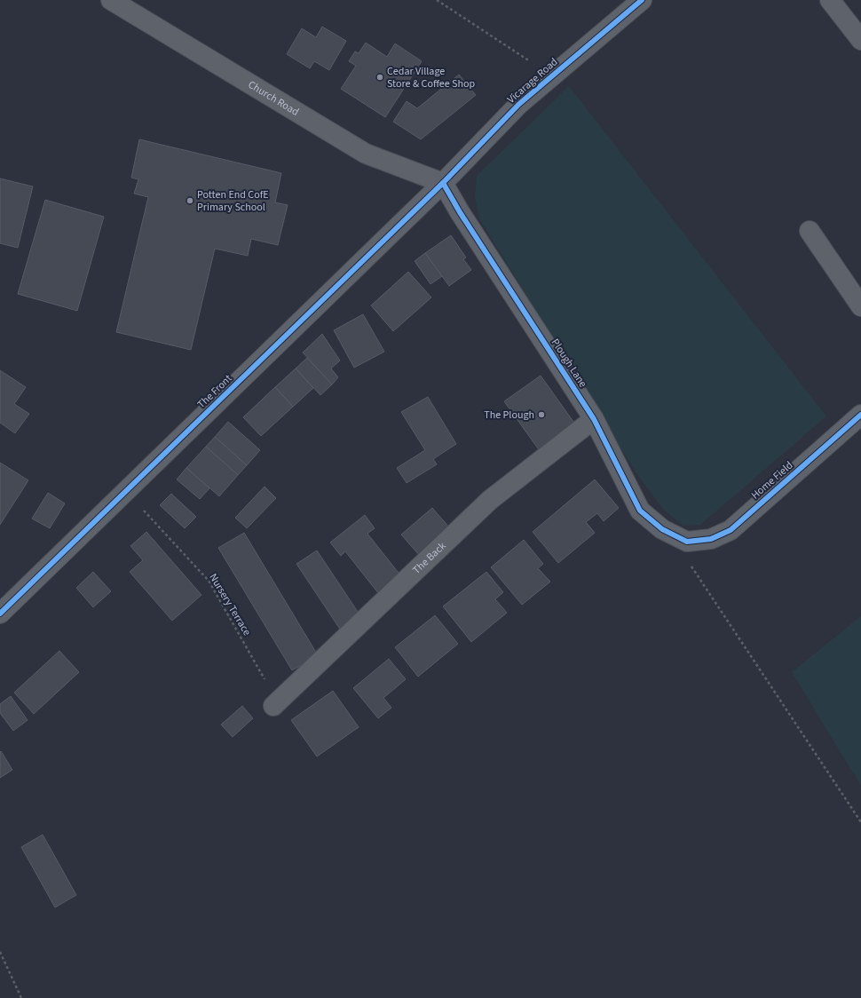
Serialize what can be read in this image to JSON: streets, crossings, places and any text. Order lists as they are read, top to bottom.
{
  "streets": {
    "street": [
      "Vicarage Road",
      "Church Road",
      "Plough Lane",
      "The Front",
      "Home Field",
      "The Back"
    ],
    "path": ["Nursery Terrace"]
  },
  "crossings": [
    ["Vicarage Road", "Church Road"],
    ["Vicarage Road", "Plough Lane"],
    ["Vicarage Road", "The Front"],
    ["Church Road", "Plough Lane"],
    ["Church Road", "The Front"],
    ["Plough Lane", "The Front"],
    ["Plough Lane", "Home Field"],
    ["Plough Lane", "The Back"],
    ["The Front", "Nursery Terrace"],
    ["The Back", "Nursery Terrace"]
  ],
  "places": ["Cedar Village Store & Coffee Shop", "Potten End CofE Primary School", "The Plough"]
}
